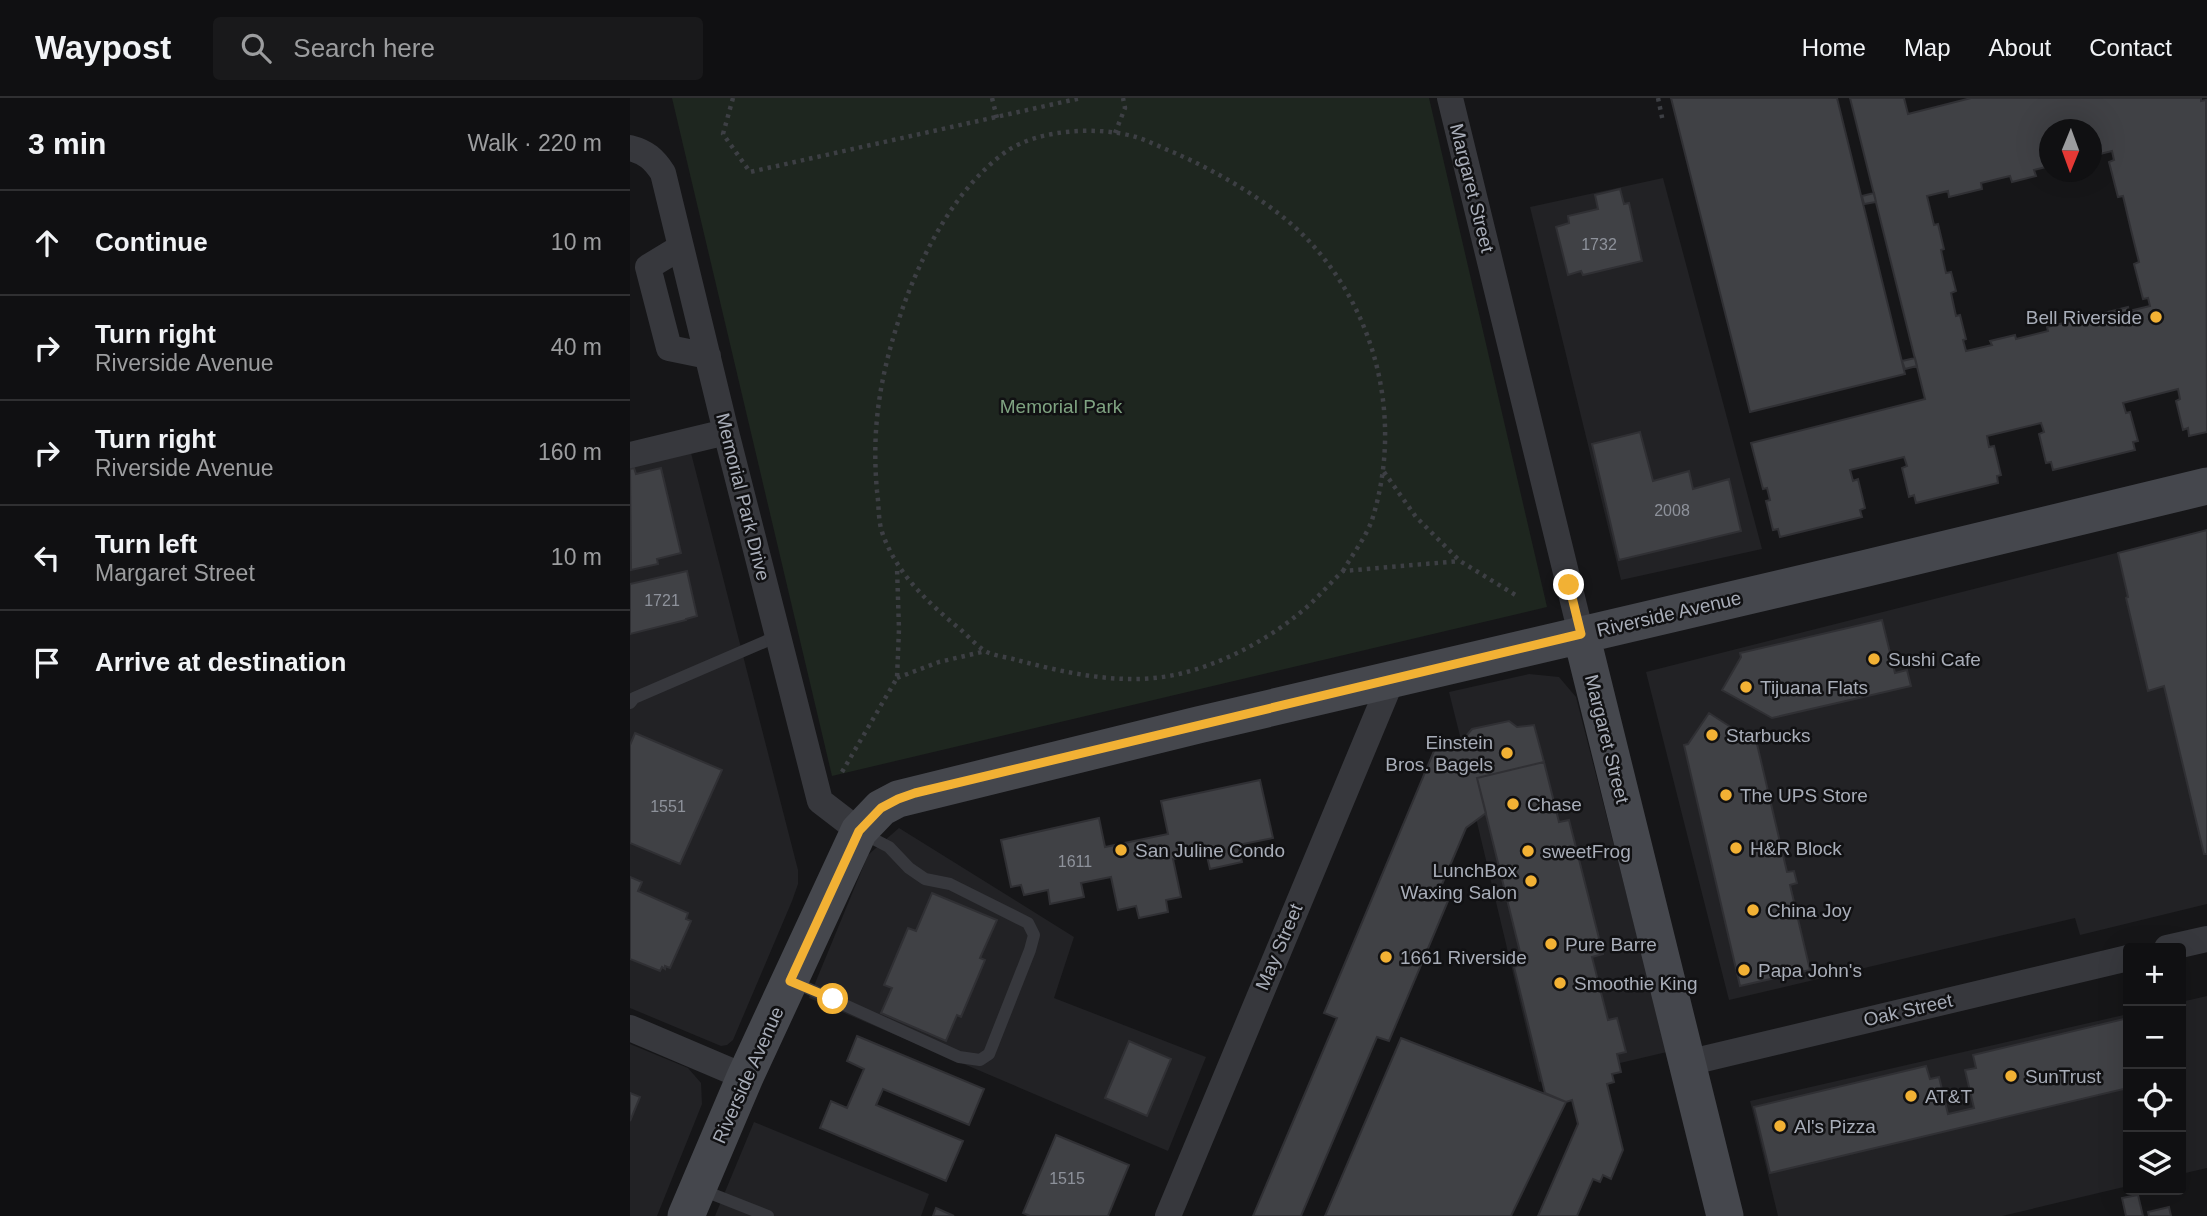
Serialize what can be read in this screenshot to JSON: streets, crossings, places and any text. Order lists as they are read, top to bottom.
{
  "streets": {
    "main road": ["Margaret Street", "Riverside Avenue"],
    "street": ["Memorial Park Drive", "May Street", "Oak Street"]
  },
  "crossings": [
    ["Margaret Street", "Riverside Avenue"],
    ["Margaret Street", "Oak Street"],
    ["Memorial Park Drive", "Riverside Avenue"],
    ["Riverside Avenue", "May Street"]
  ],
  "parks": ["Memorial Park"],
  "places": [
    "Bell Riverside",
    "Sushi Cafe",
    "Tijuana Flats",
    "Starbucks",
    "Einstein Bros. Bagels",
    "The UPS Store",
    "Chase",
    "H&R Block",
    "San Juline Condo",
    "sweetFrog",
    "LunchBox Waxing Salon",
    "China Joy",
    "Pure Barre",
    "1661 Riverside",
    "Papa John's",
    "Smoothie King",
    "SunTrust",
    "AT&T",
    "Al's Pizza"
  ],
  "house_numbers": [
    "1732",
    "2008",
    "1721",
    "1551",
    "1611",
    "1515"
  ],
  "north": "bottom",
  "page": {
    "header": "Waypost",
    "search": "Search here",
    "nav": [
      "Home",
      "Map",
      "About",
      "Contact"
    ],
    "heading": ["3 min", "Walk · 220 m"],
    "list": [
      ["Continue", "10 m"],
      ["Turn right", "Riverside Avenue", "40 m"],
      ["Turn right", "Riverside Avenue", "160 m"],
      ["Turn left", "Margaret Street", "10 m"],
      "Arrive at destination"
    ],
    "map_buttons": ["+", "−"]
  }
}
